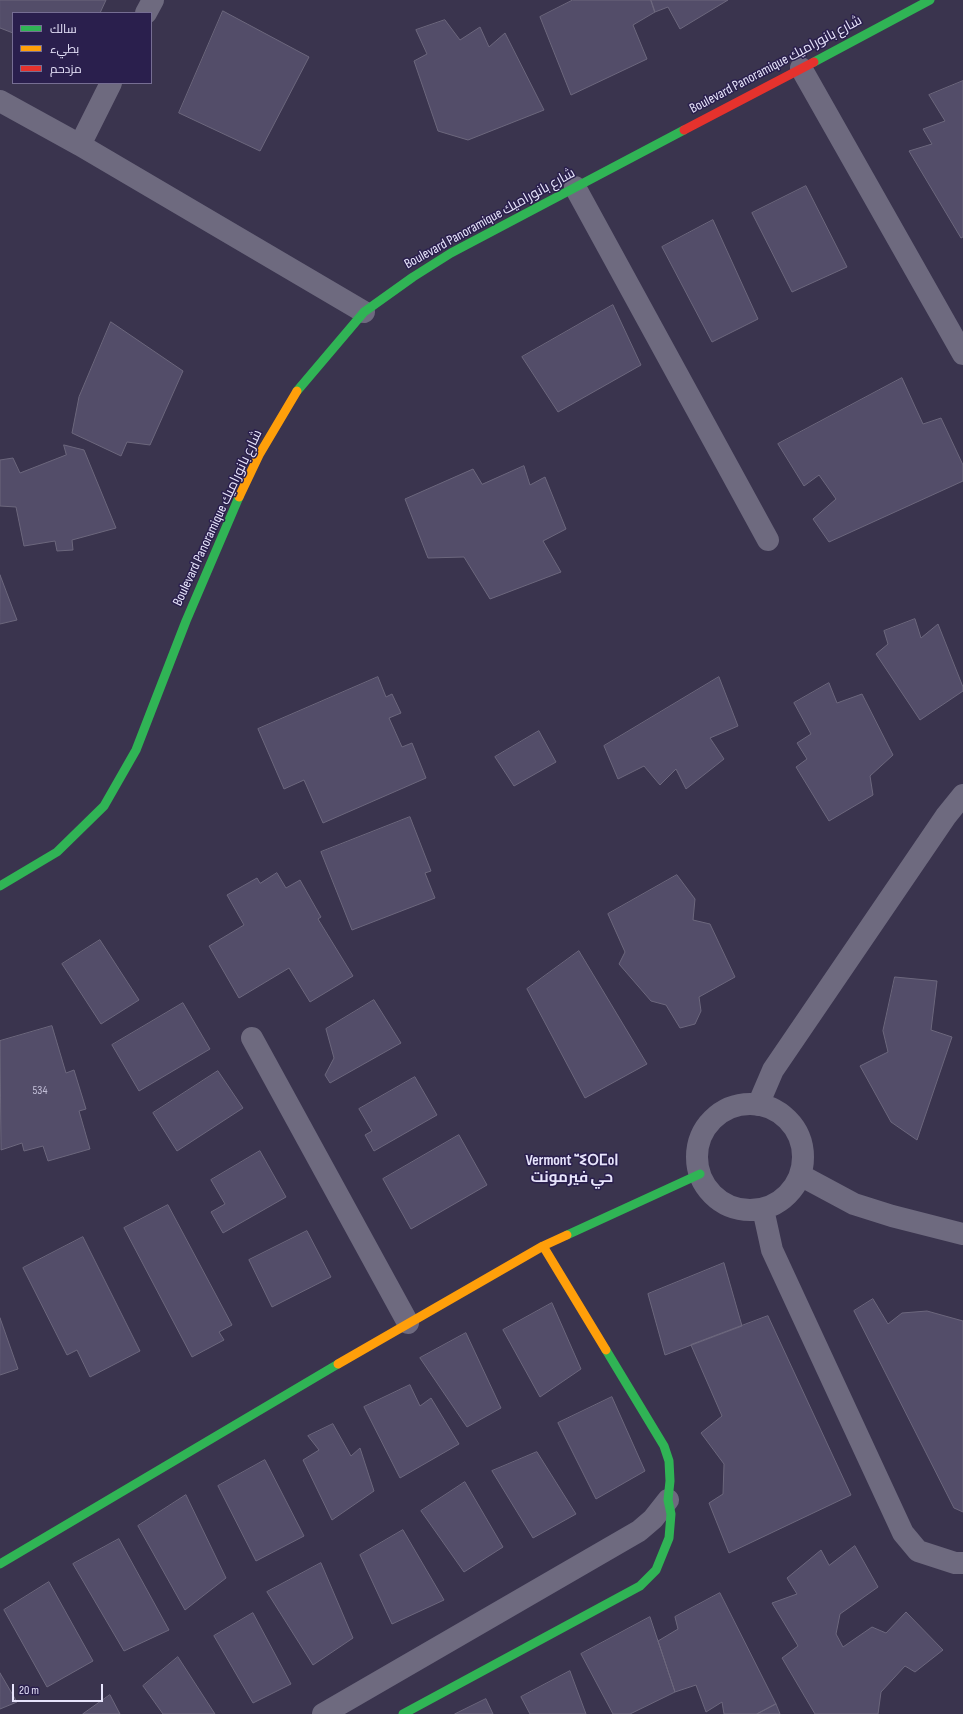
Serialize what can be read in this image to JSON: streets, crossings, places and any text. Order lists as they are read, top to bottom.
{
  "streets": {
    "street": ["Boulevard Panoramique شارع بانوراميك"]
  },
  "districts": ["Vermont ⵯⵉⵔⵎoⵏ حي فيرمونت"],
  "house_numbers": ["534"],
  "legend": ["سالك", "بطيء", "مزدحم"],
  "scale_bar": "20 m"
}
